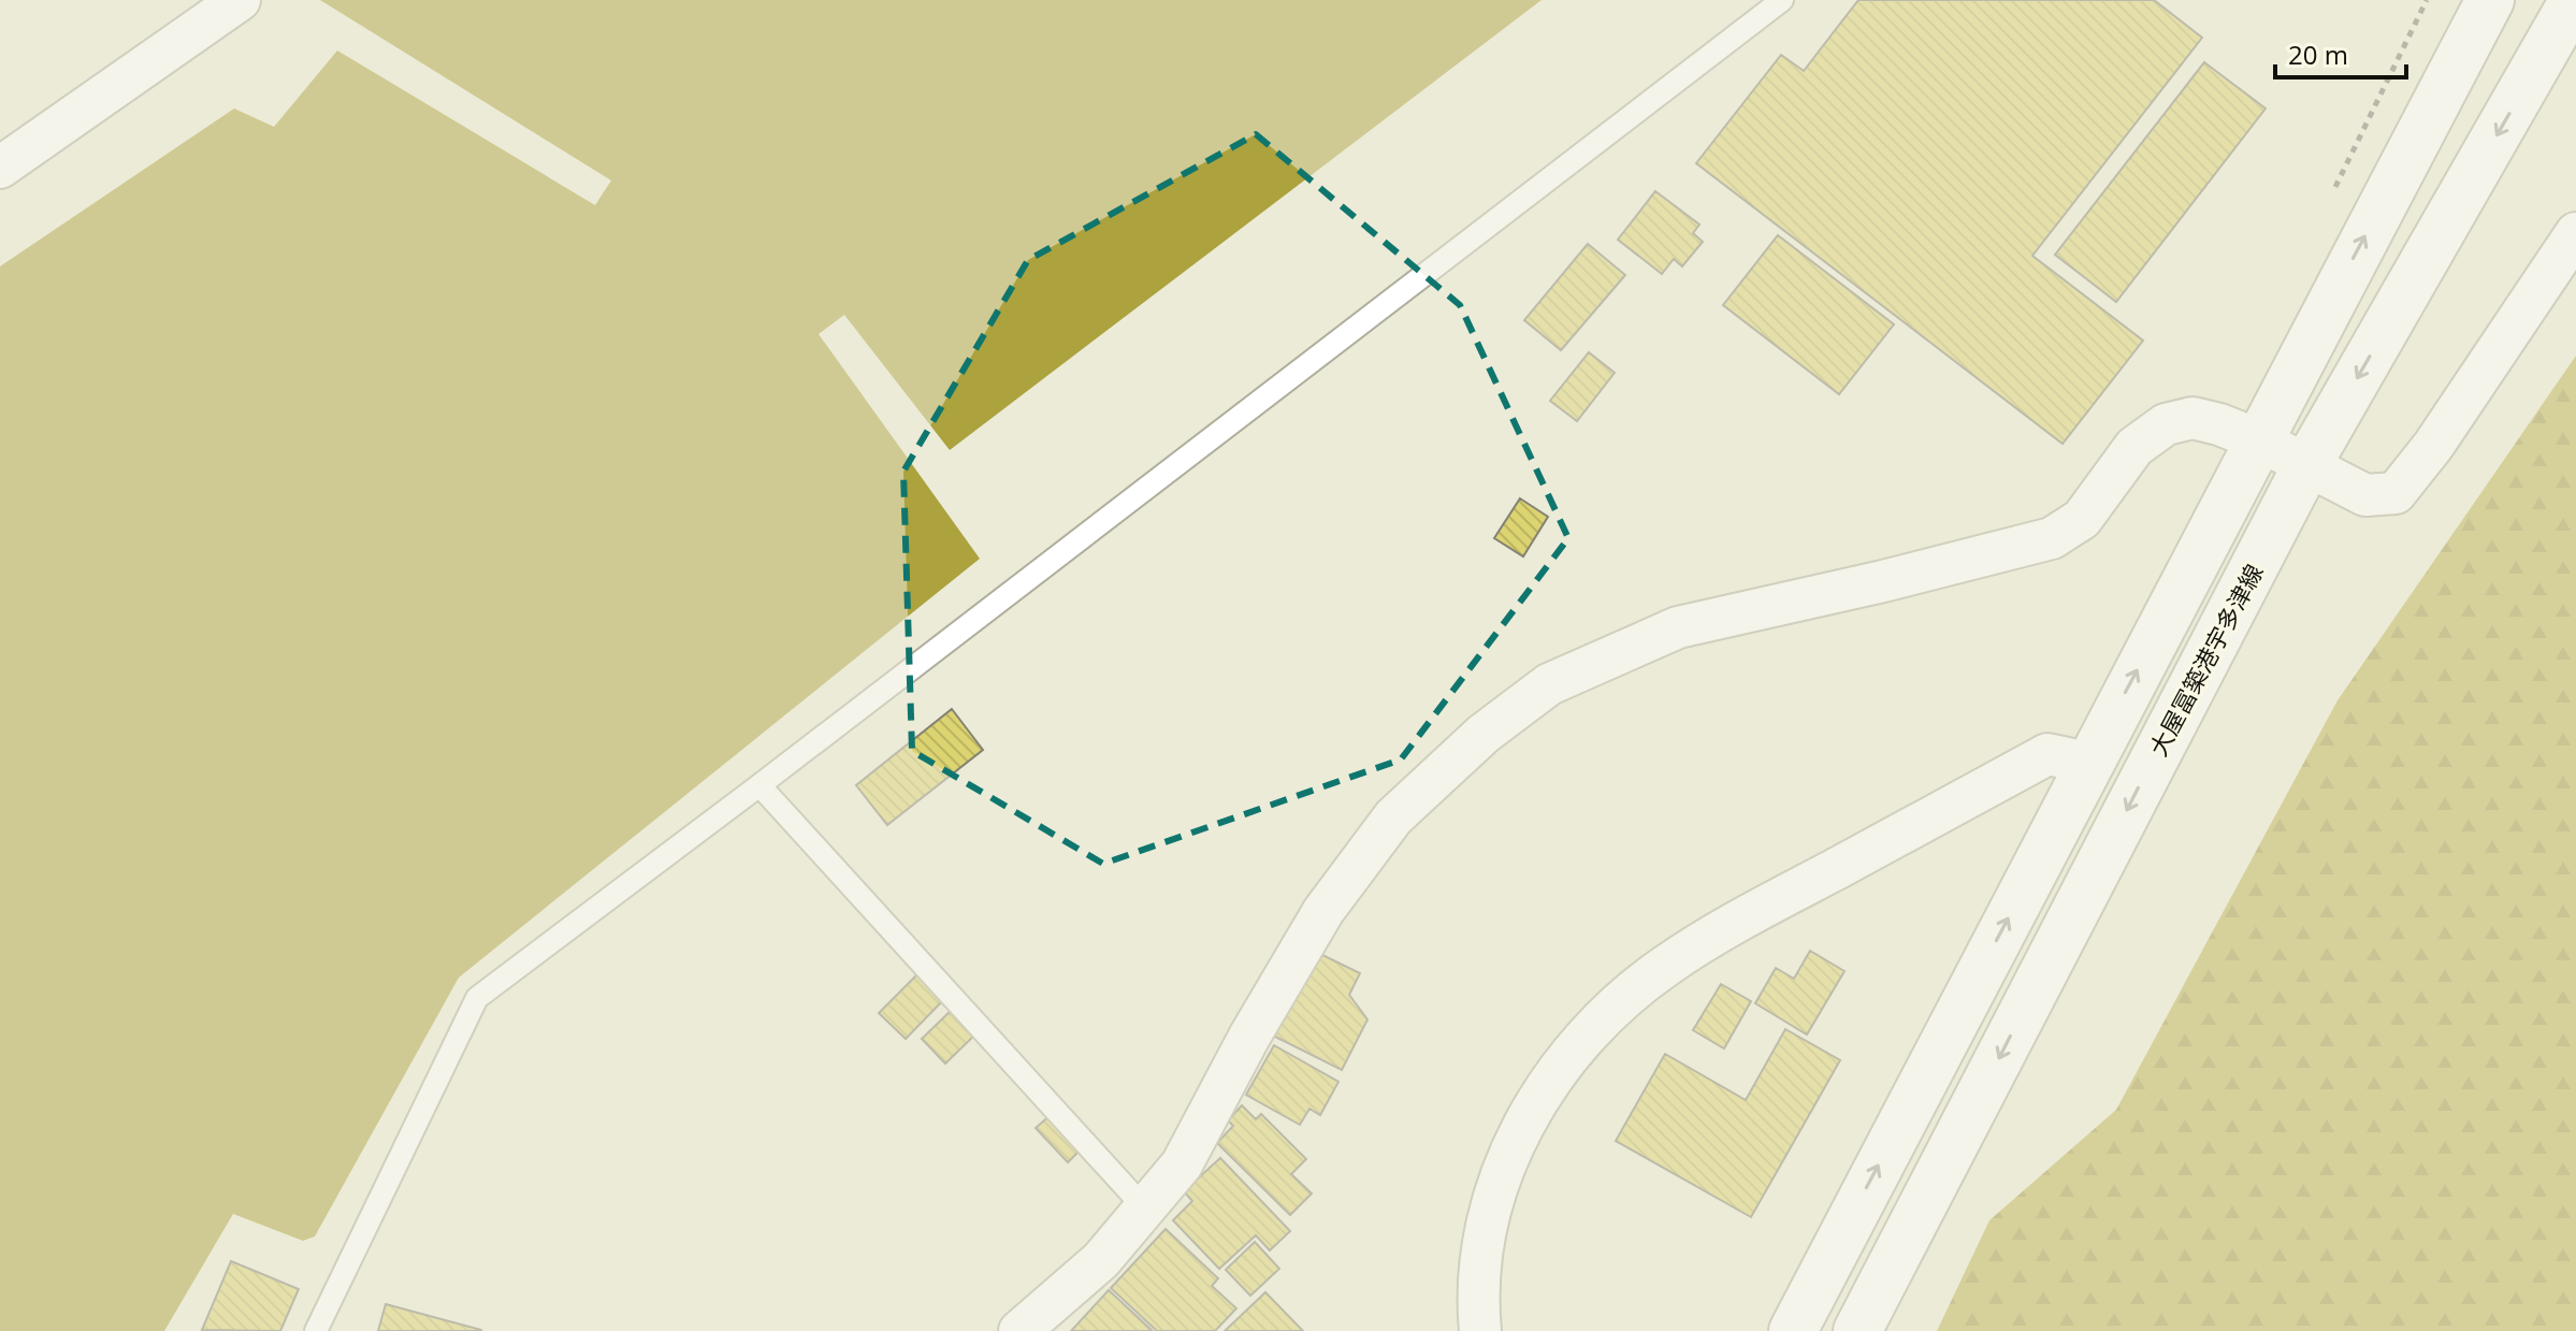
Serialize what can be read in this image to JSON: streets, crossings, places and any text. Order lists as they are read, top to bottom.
{
  "streets": {
    "main road": ["大屋冨築港宇多津線"]
  },
  "scale_bar": "20 m"
}
